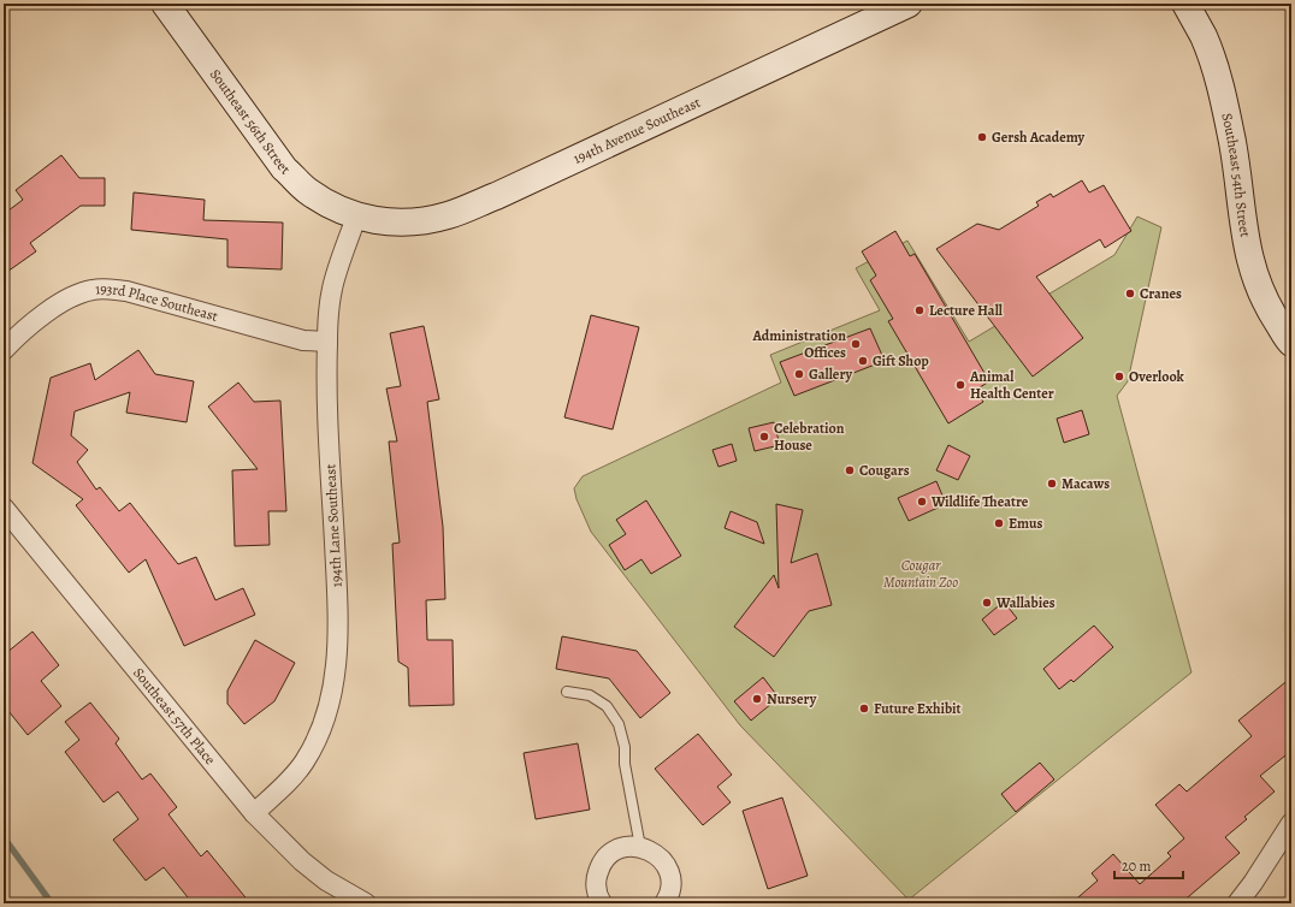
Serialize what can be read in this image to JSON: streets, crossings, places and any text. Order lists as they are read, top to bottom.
{
  "streets": {
    "street": [
      "Southeast 56th Street",
      "194th Avenue Southeast",
      "Southeast 54th Street",
      "193rd Place Southeast",
      "194th Lane Southeast",
      "Southeast 57th Place"
    ]
  },
  "crossings": [
    ["Southeast 56th Street", "194th Avenue Southeast"],
    ["Southeast 56th Street", "194th Lane Southeast"],
    ["194th Avenue Southeast", "194th Lane Southeast"],
    ["193rd Place Southeast", "194th Lane Southeast"],
    ["194th Lane Southeast", "Southeast 57th Place"]
  ],
  "parks": ["Cougar Mountain Zoo"],
  "places": [
    "Gersh Academy",
    "Cranes",
    "Lecture Hall",
    "Administration Offices",
    "Gift Shop",
    "Gallery",
    "Overlook",
    "Animal Health Center",
    "Celebration House",
    "Cougars",
    "Macaws",
    "Wildlife Theatre",
    "Emus",
    "Wallabies",
    "Nursery",
    "Future Exhibit"
  ],
  "scale_bar": "20 m"
}
